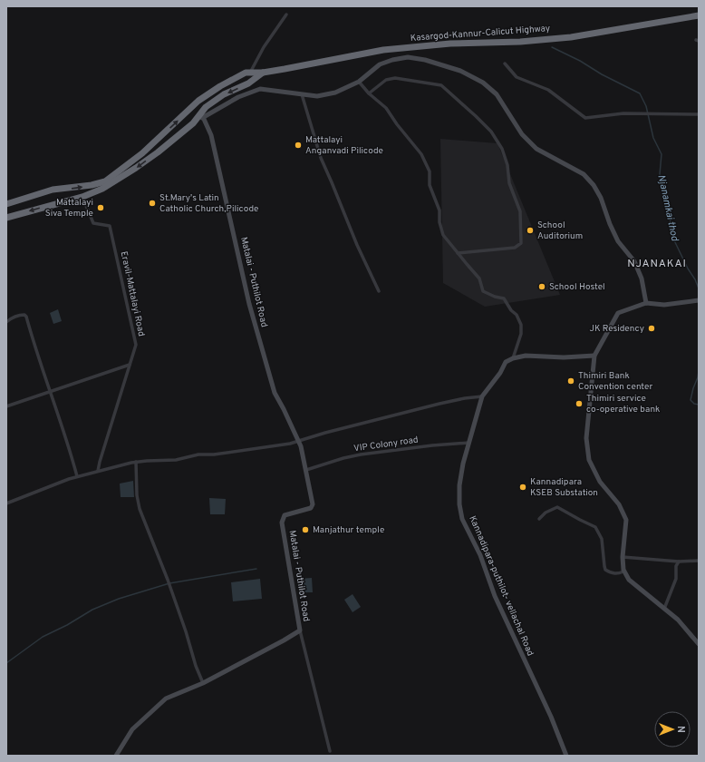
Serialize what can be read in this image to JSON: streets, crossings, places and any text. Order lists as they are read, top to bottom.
{
  "streets": {
    "highway": ["Kasargod-Kannur-Calicut Highway"],
    "street": [
      "Matalai - Puthilot Road",
      "Eravil-Mattalayi Road",
      "VIP Colony road",
      "Kannadipara-puthilot- vellachal Road"
    ]
  },
  "crossings": [
    ["Kasargod-Kannur-Calicut Highway", "Matalai - Puthilot Road"],
    ["Kasargod-Kannur-Calicut Highway", "Eravil-Mattalayi Road"],
    ["Matalai - Puthilot Road", "VIP Colony road"],
    ["VIP Colony road", "Kannadipara-puthilot- vellachal Road"]
  ],
  "districts": ["NJANAKAI"],
  "water": ["Njanamkai thod"],
  "places": [
    "Mattalayi Anganvadi Pilicode",
    "St.Mary's Latin Catholic Church,Pilicode",
    "Mattalayi Siva Temple",
    "School Auditorium",
    "School Hostel",
    "JK Residency",
    "Thimiri Bank Convention center",
    "Thimiri service co-operative bank",
    "Kannadipara KSEB Substation",
    "Manjathur temple"
  ],
  "north": "right"
}
